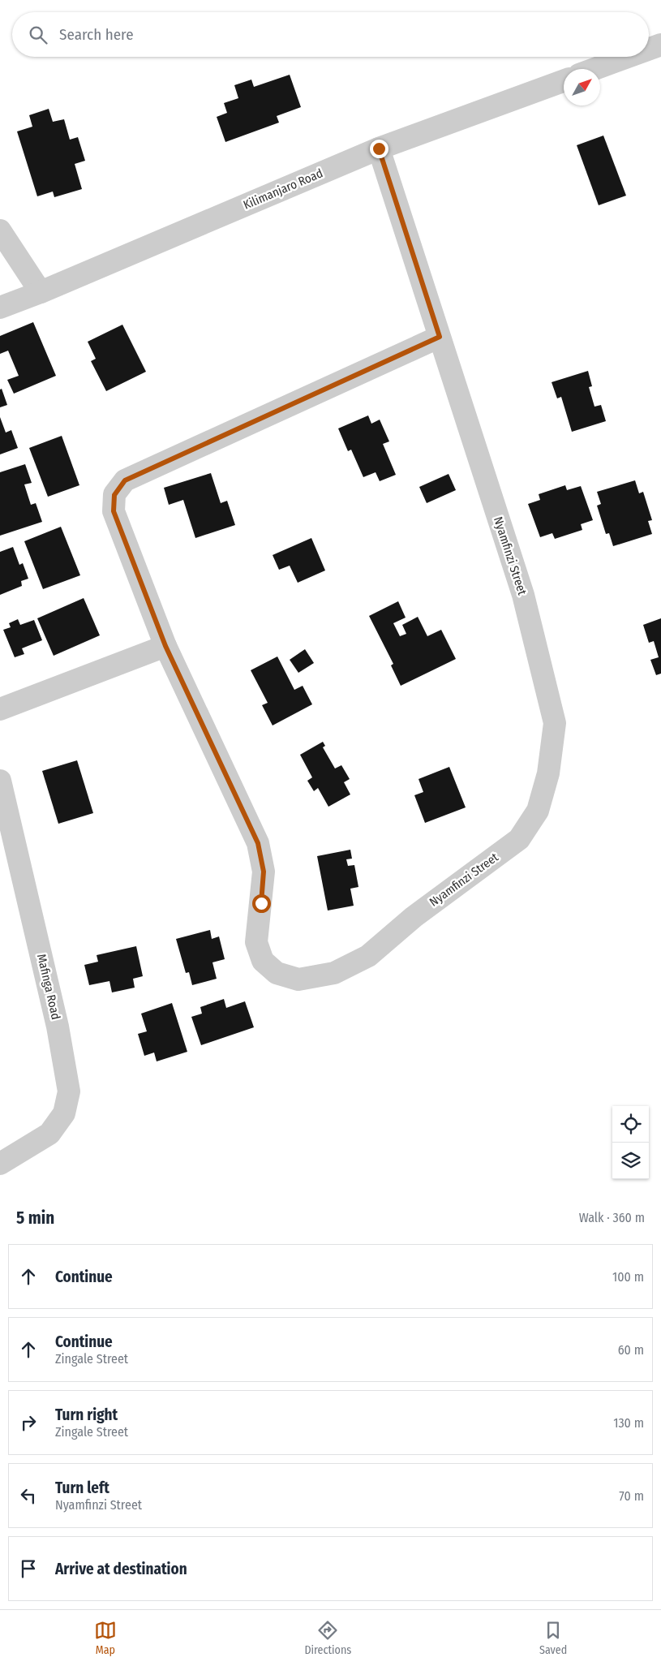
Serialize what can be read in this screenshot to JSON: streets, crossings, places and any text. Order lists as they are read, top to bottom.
{
  "streets": {
    "street": ["Kilimanjaro Road", "Nyamfinzi Street", "Mafinga Road"]
  },
  "crossings": [
    ["Kilimanjaro Road", "Nyamfinzi Street"]
  ],
  "north": "top right",
  "page": {
    "search": "Search here",
    "heading": ["5 min", "Walk · 360 m"],
    "list": [
      ["Continue", "100 m"],
      ["Continue", "Zingale Street", "60 m"],
      ["Turn right", "Zingale Street", "130 m"],
      ["Turn left", "Nyamfinzi Street", "70 m"],
      "Arrive at destination"
    ],
    "nav": ["Map", "Directions", "Saved"]
  }
}
